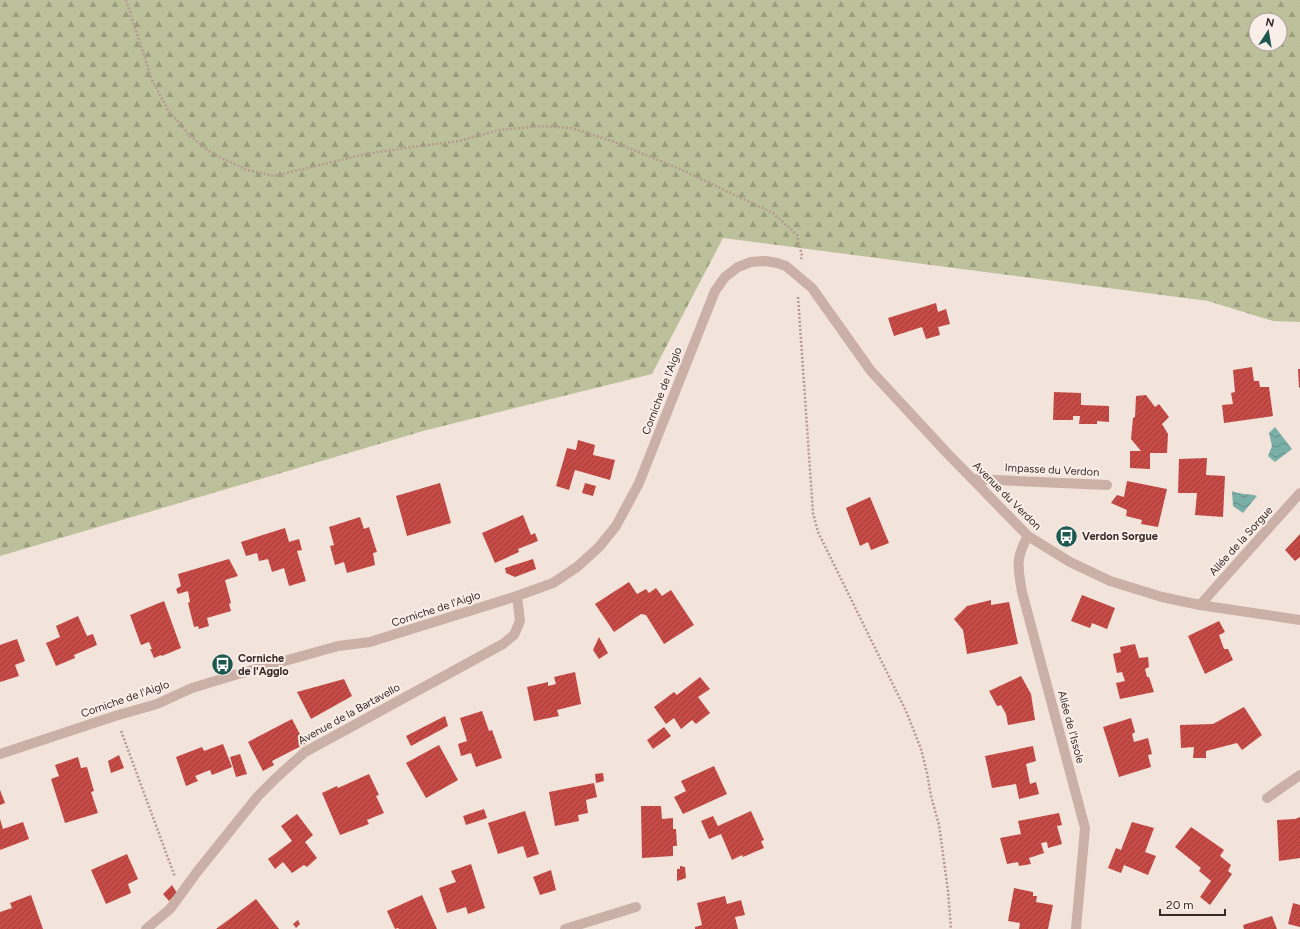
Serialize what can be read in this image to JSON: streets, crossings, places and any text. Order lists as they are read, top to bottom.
{
  "streets": {
    "street": [
      "Corniche de l'Aiglo",
      "Impasse du Verdon",
      "Avenue du Verdon",
      "Allée de la Sorgue",
      "Avenue de la Bartavello",
      "Allée de l'Issole"
    ]
  },
  "crossings": [
    ["Corniche de l'Aiglo", "Avenue du Verdon"],
    ["Corniche de l'Aiglo", "Avenue de la Bartavello"],
    ["Impasse du Verdon", "Avenue du Verdon"],
    ["Avenue du Verdon", "Allée de la Sorgue"],
    ["Avenue du Verdon", "Allée de l'Issole"]
  ],
  "places": {
    "bus stop": ["Verdon Sorgue", "Corniche de l'Agglo"]
  },
  "scale_bar": "20 m",
  "north": "top"
}
